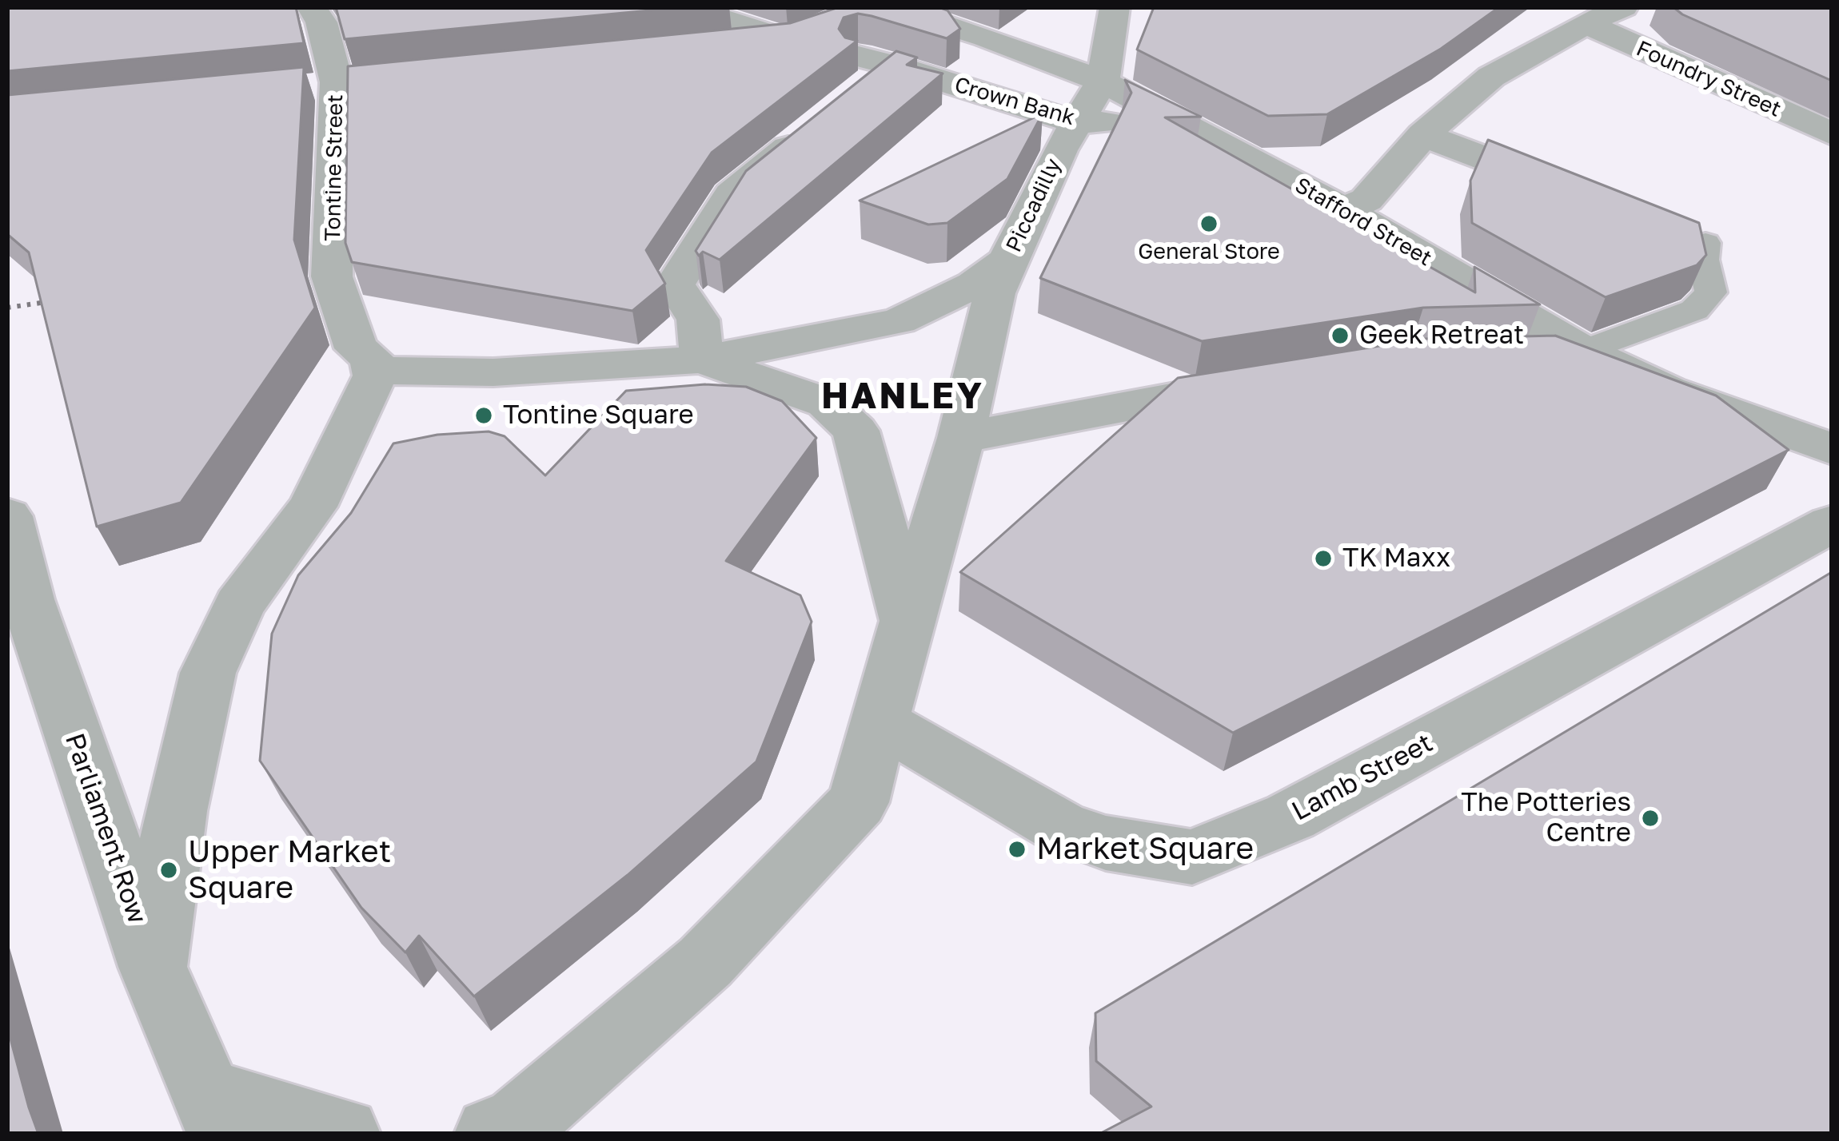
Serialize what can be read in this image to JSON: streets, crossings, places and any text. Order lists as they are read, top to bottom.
{
  "streets": {
    "street": [
      "Foundry Street",
      "Crown Bank",
      "Tontine Street",
      "Piccadilly",
      "Stafford Street",
      "Lamb Street",
      "Parliament Row"
    ]
  },
  "crossings": [
    ["Crown Bank", "Piccadilly"],
    ["Crown Bank", "Stafford Street"],
    ["Piccadilly", "Stafford Street"],
    ["Piccadilly", "Lamb Street"]
  ],
  "districts": ["HANLEY"],
  "places": [
    "General Store",
    "Geek Retreat",
    "Tontine Square",
    "TK Maxx",
    "The Potteries Centre",
    "Market Square",
    "Upper Market Square"
  ]
}
